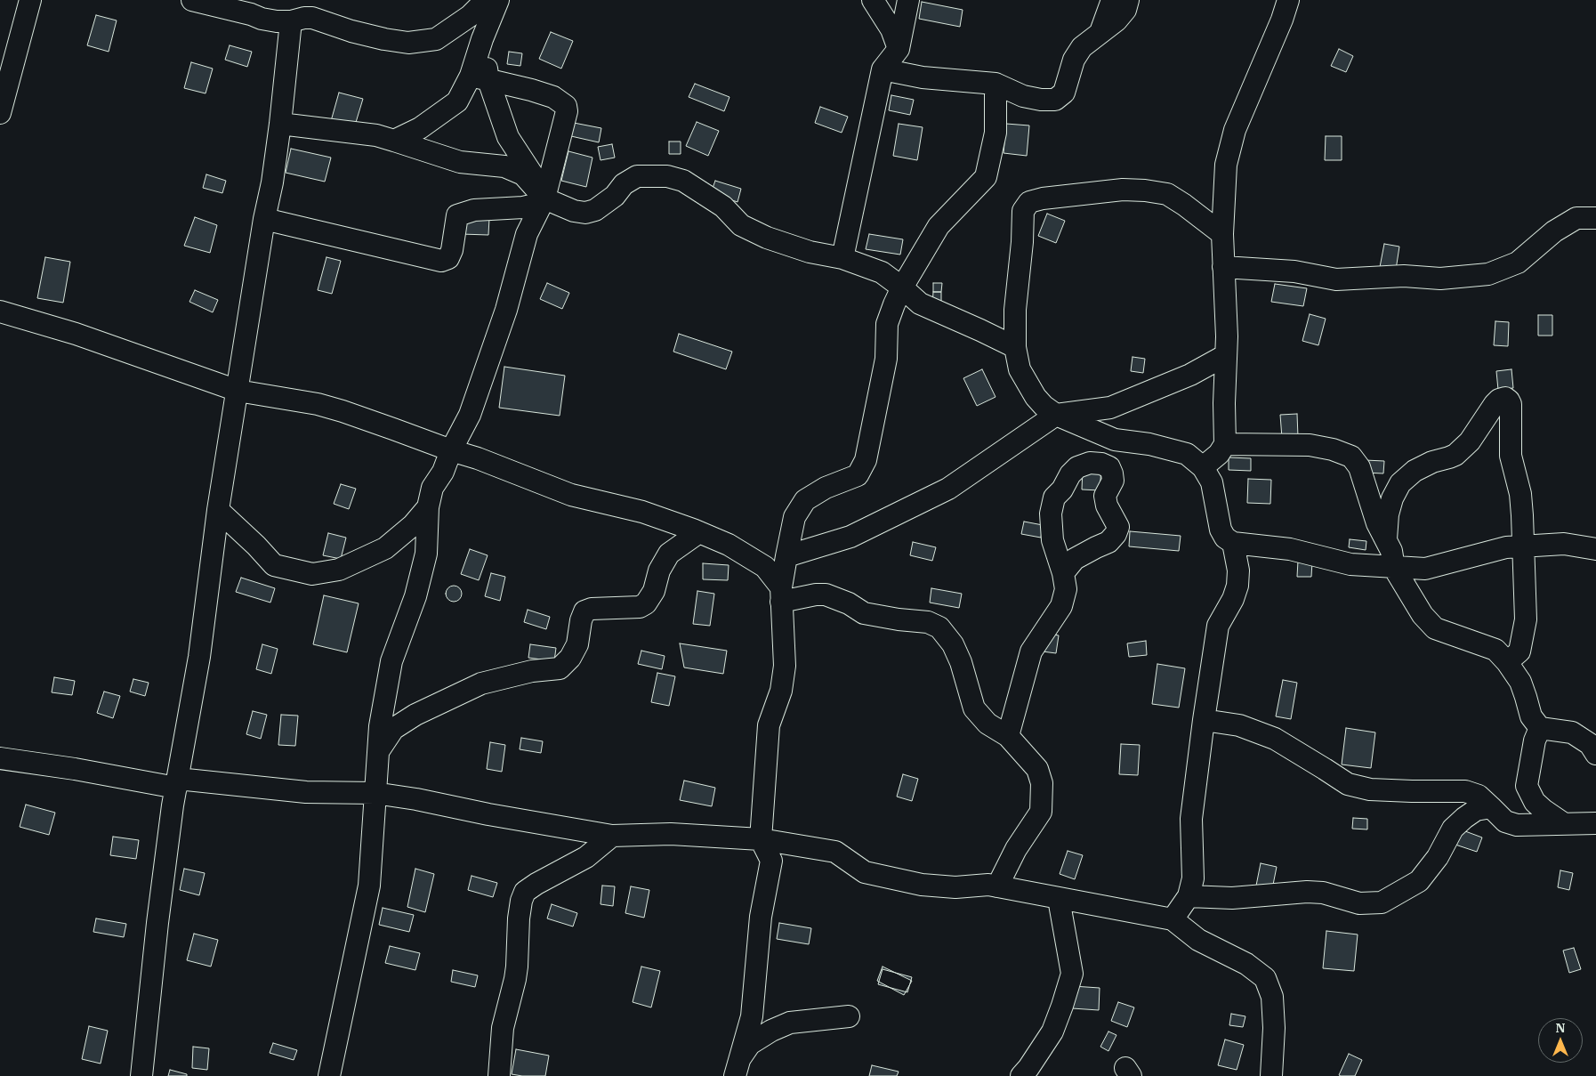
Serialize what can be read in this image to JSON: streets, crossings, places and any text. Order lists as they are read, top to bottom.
{
  "north": "top"
}
